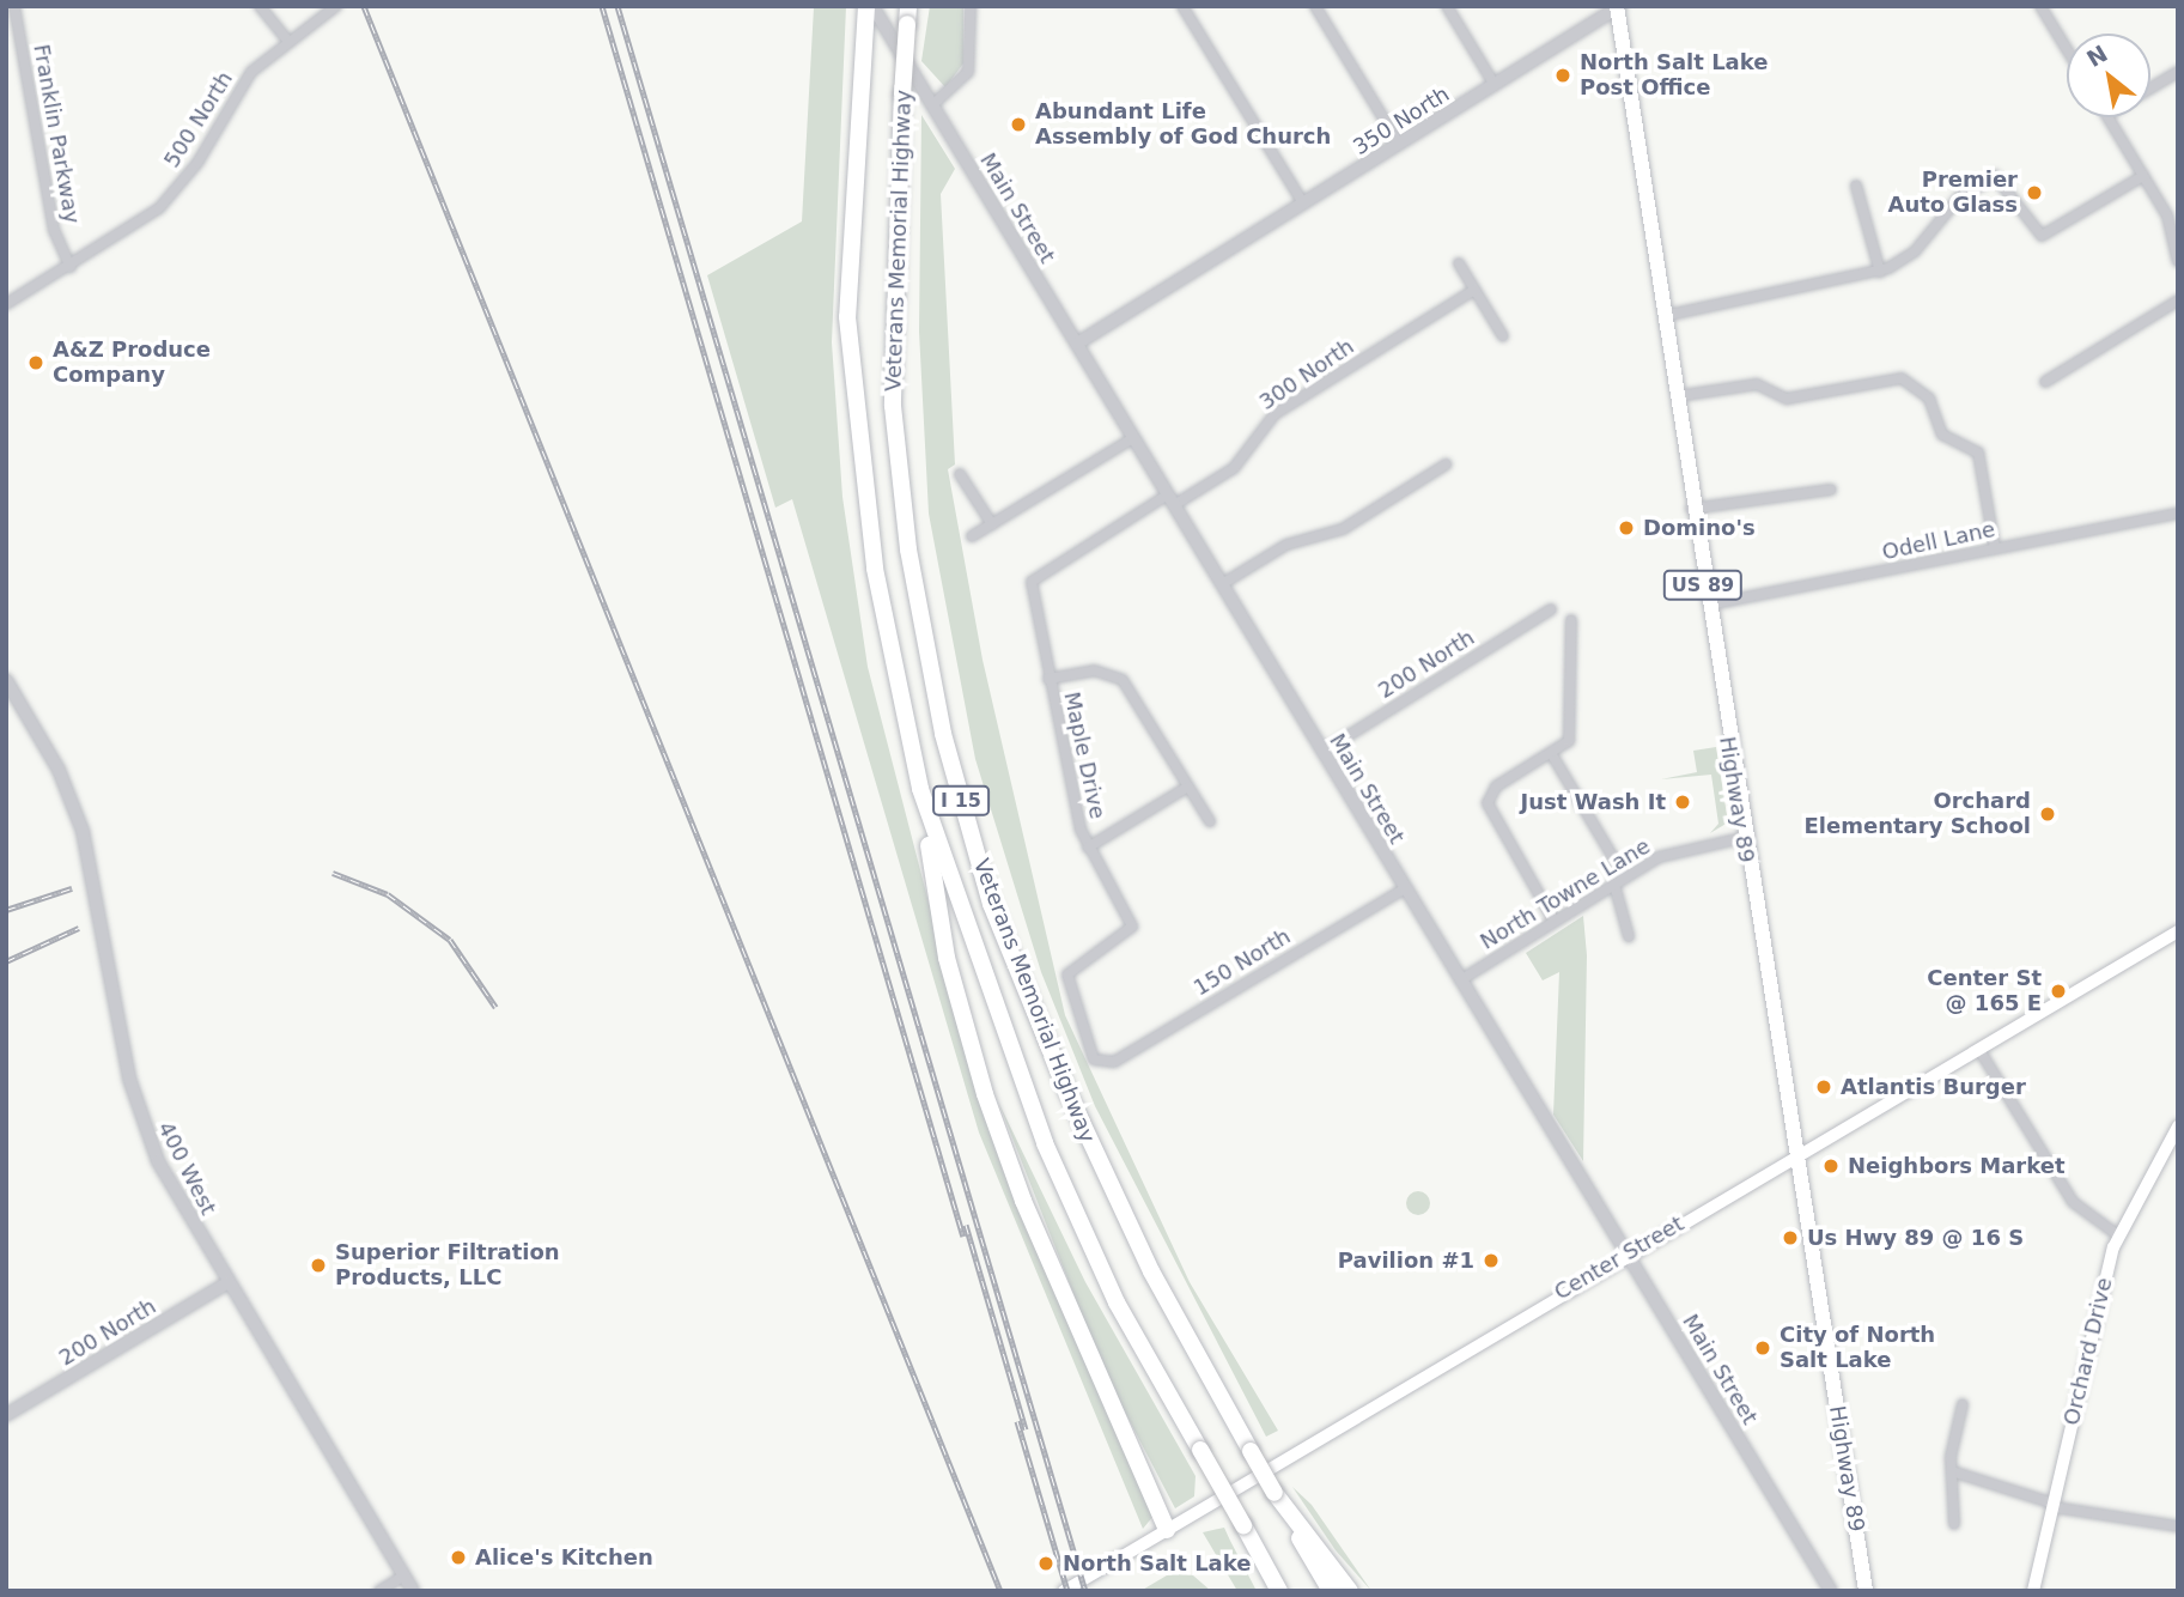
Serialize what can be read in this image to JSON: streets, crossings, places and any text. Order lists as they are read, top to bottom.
{
  "streets": {
    "highway": ["Veterans Memorial Highway", "I 15"],
    "main road": [
      "US 89",
      "Highway 89",
      "Center Street",
      "Orchard Drive"
    ],
    "street": [
      "500 North",
      "350 North",
      "Franklin Parkway",
      "Main Street",
      "300 North",
      "Odell Lane",
      "200 North",
      "Maple Drive",
      "North Towne Lane",
      "150 North",
      "400 West"
    ]
  },
  "crossings": [
    ["500 North", "Franklin Parkway"],
    ["350 North", "Main Street"],
    ["350 North", "Highway 89"],
    ["Main Street", "Veterans Memorial Highway"],
    ["Main Street", "300 North"],
    ["Main Street", "200 North"],
    ["Main Street", "North Towne Lane"],
    ["Main Street", "150 North"],
    ["Main Street", "Center Street"],
    ["300 North", "Maple Drive"],
    ["Odell Lane", "Highway 89"],
    ["200 North", "400 West"],
    ["Maple Drive", "150 North"],
    ["Highway 89", "North Towne Lane"],
    ["Highway 89", "Center Street"]
  ],
  "places": [
    "North Salt Lake Post Office",
    "Abundant Life Assembly of God Church",
    "Premier Auto Glass",
    "A&Z Produce Company",
    "Domino's",
    "Just Wash It",
    "Orchard Elementary School",
    "Center St @ 165 E",
    "Atlantis Burger",
    "Neighbors Market",
    "Us Hwy 89 @ 16 S",
    "Pavilion #1",
    "Superior Filtration Products, LLC",
    "City of North Salt Lake",
    "Alice's Kitchen",
    "North Salt Lake"
  ],
  "north": "top left"
}
